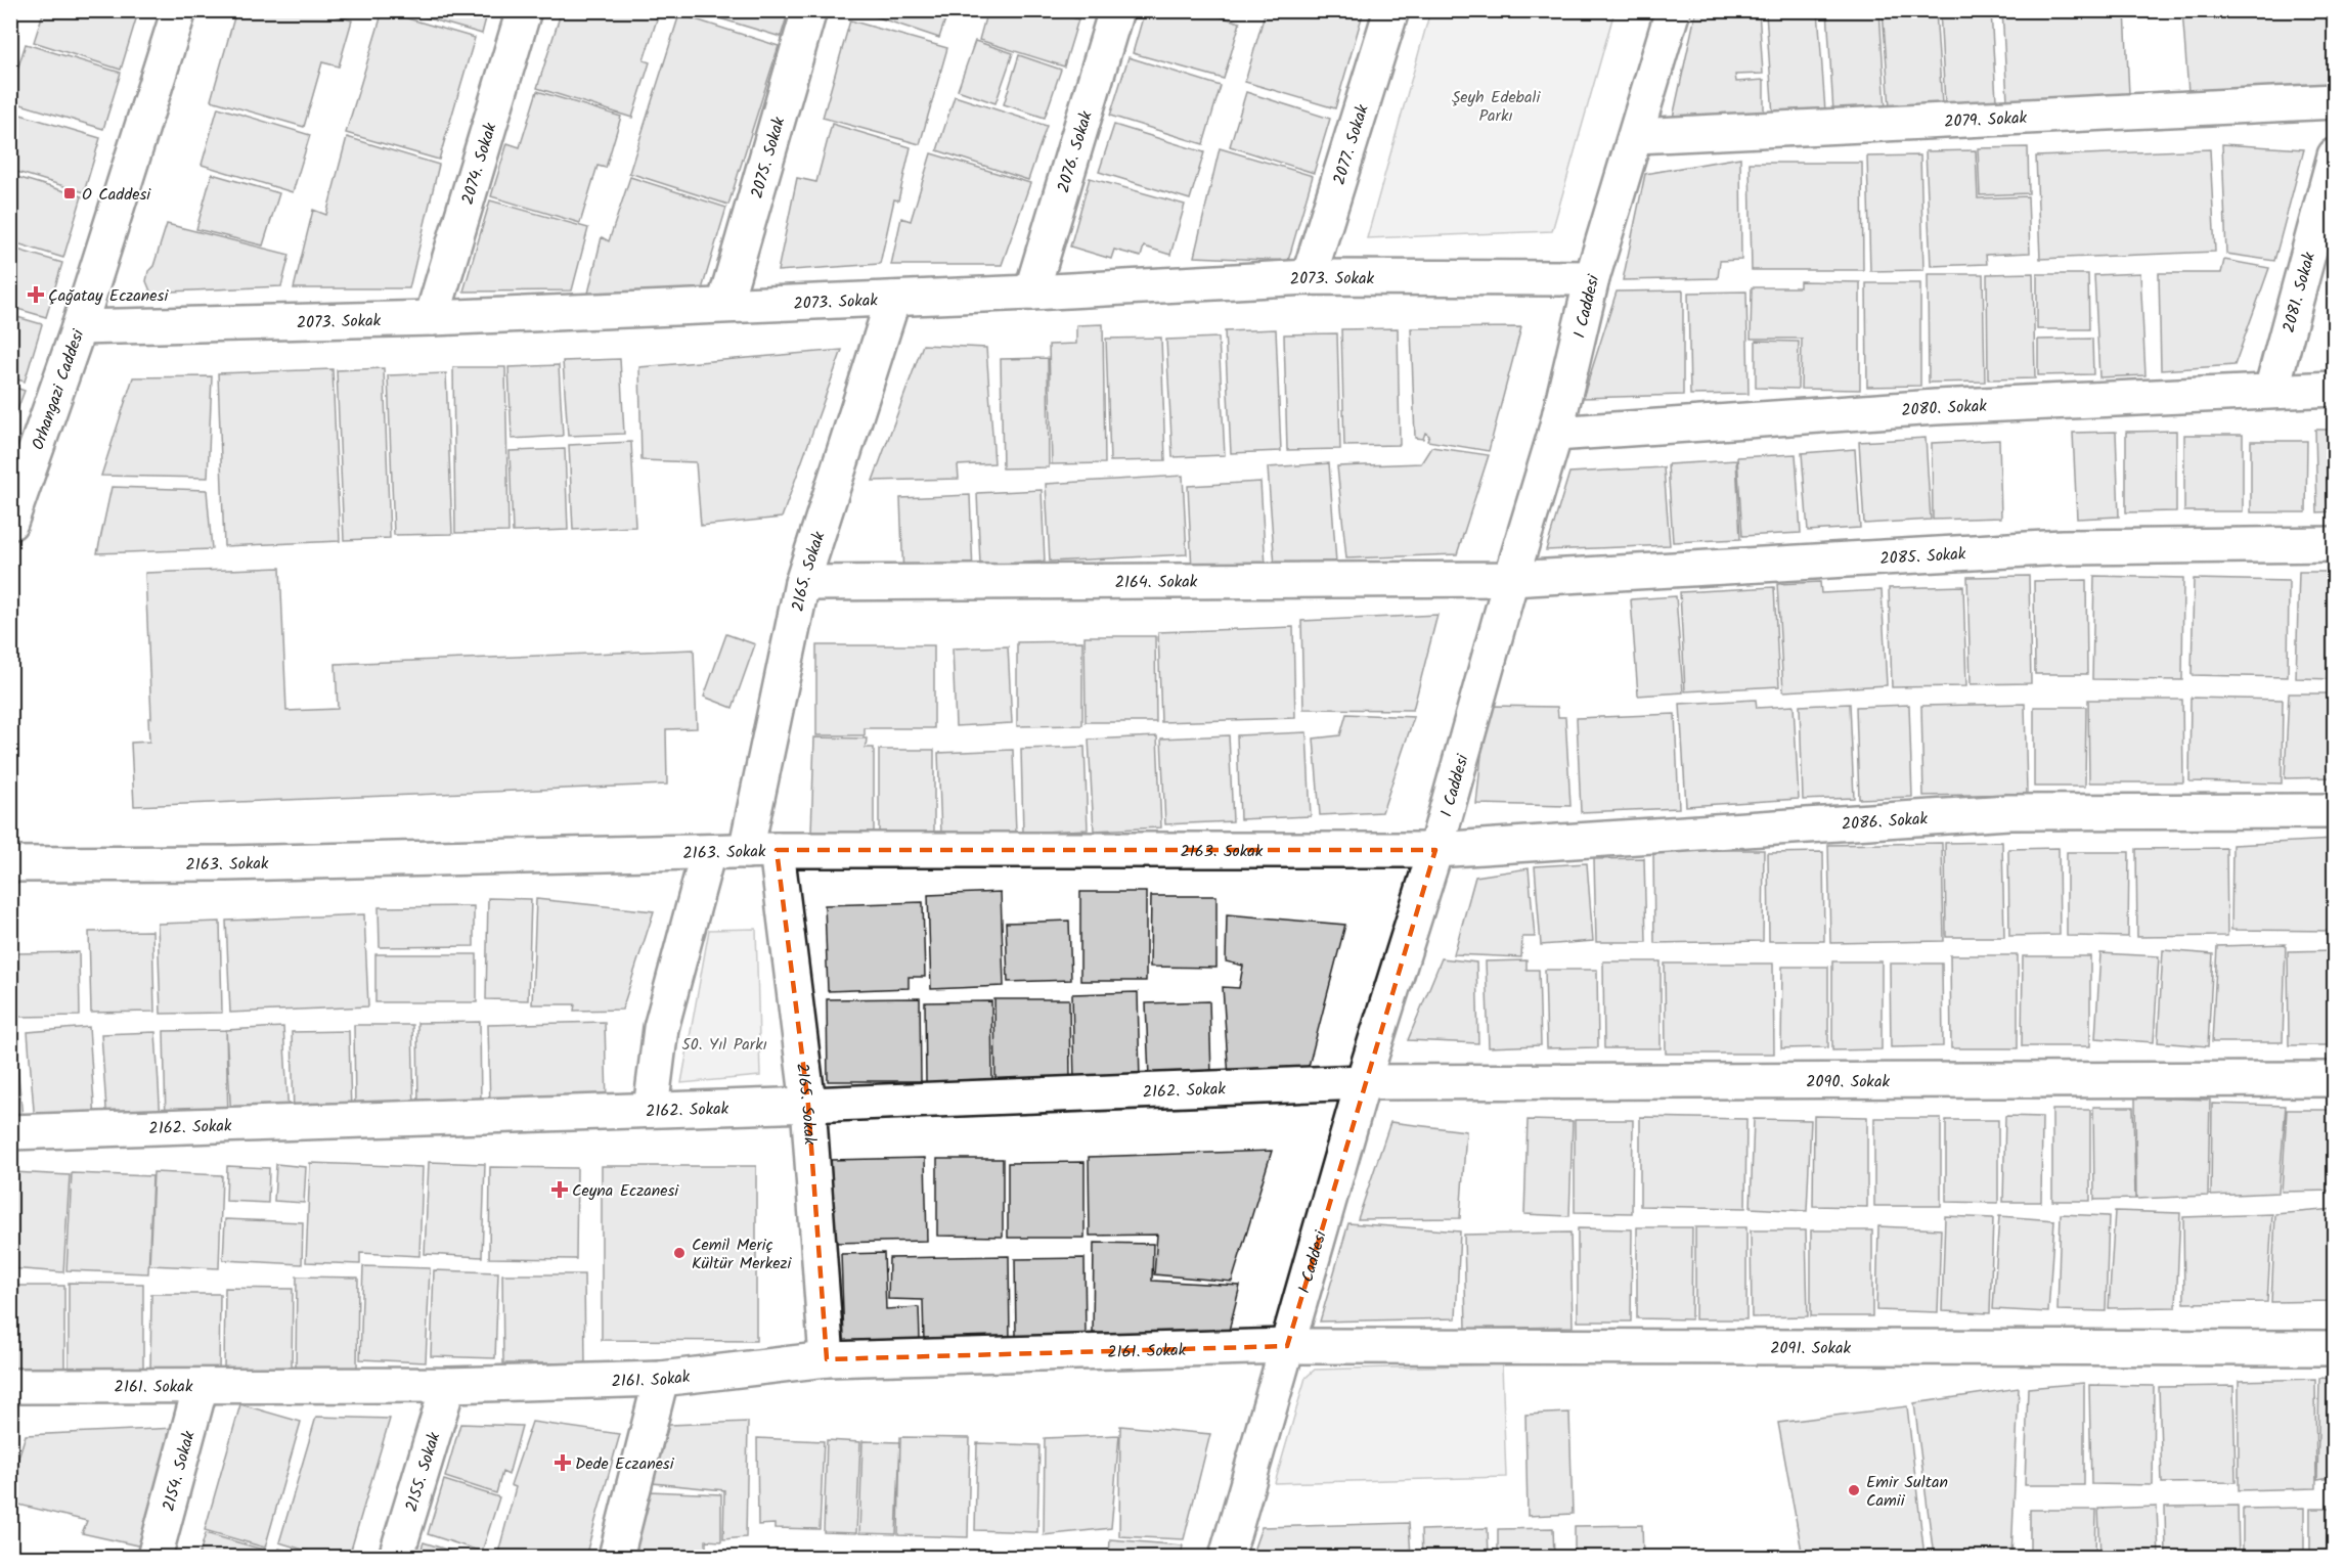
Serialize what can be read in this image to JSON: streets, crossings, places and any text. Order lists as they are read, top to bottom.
{
  "streets": {
    "street": [
      "2079. Sokak",
      "2077. Sokak",
      "2076. Sokak",
      "2075. Sokak",
      "2074. Sokak",
      "2073. Sokak",
      "2081. Sokak",
      "I Caddesi",
      "Orhangazi Caddesi",
      "2080. Sokak",
      "2085. Sokak",
      "2165. Sokak",
      "2164. Sokak",
      "2086. Sokak",
      "2163. Sokak",
      "2090. Sokak",
      "2162. Sokak",
      "2091. Sokak",
      "2161. Sokak",
      "2155. Sokak",
      "2154. Sokak"
    ]
  },
  "crossings": [
    ["2079. Sokak", "I Caddesi"],
    ["2077. Sokak", "2073. Sokak"],
    ["2076. Sokak", "2073. Sokak"],
    ["2075. Sokak", "2073. Sokak"],
    ["2074. Sokak", "2073. Sokak"],
    ["2073. Sokak", "I Caddesi"],
    ["2073. Sokak", "Orhangazi Caddesi"],
    ["2073. Sokak", "2165. Sokak"],
    ["2081. Sokak", "2080. Sokak"],
    ["I Caddesi", "2080. Sokak"],
    ["I Caddesi", "2085. Sokak"],
    ["I Caddesi", "2164. Sokak"],
    ["I Caddesi", "2086. Sokak"],
    ["I Caddesi", "2163. Sokak"],
    ["I Caddesi", "2090. Sokak"],
    ["I Caddesi", "2162. Sokak"],
    ["I Caddesi", "2091. Sokak"],
    ["I Caddesi", "2161. Sokak"],
    ["2085. Sokak", "2164. Sokak"],
    ["2165. Sokak", "2164. Sokak"],
    ["2165. Sokak", "2163. Sokak"],
    ["2165. Sokak", "2162. Sokak"],
    ["2165. Sokak", "2161. Sokak"],
    ["2086. Sokak", "2163. Sokak"],
    ["2090. Sokak", "2162. Sokak"],
    ["2091. Sokak", "2161. Sokak"],
    ["2161. Sokak", "2155. Sokak"],
    ["2161. Sokak", "2154. Sokak"]
  ],
  "parks": ["Şeyh Edebali Parkı", "50. Yıl Parkı"],
  "places": {
    "transit": ["O Caddesi"],
    "health": ["Çağatay Eczanesi", "Ceyna Eczanesi", "Dede Eczanesi"],
    "other": ["Cemil Meriç Kültür Merkezi", "Emir Sultan Camii"]
  }
}
